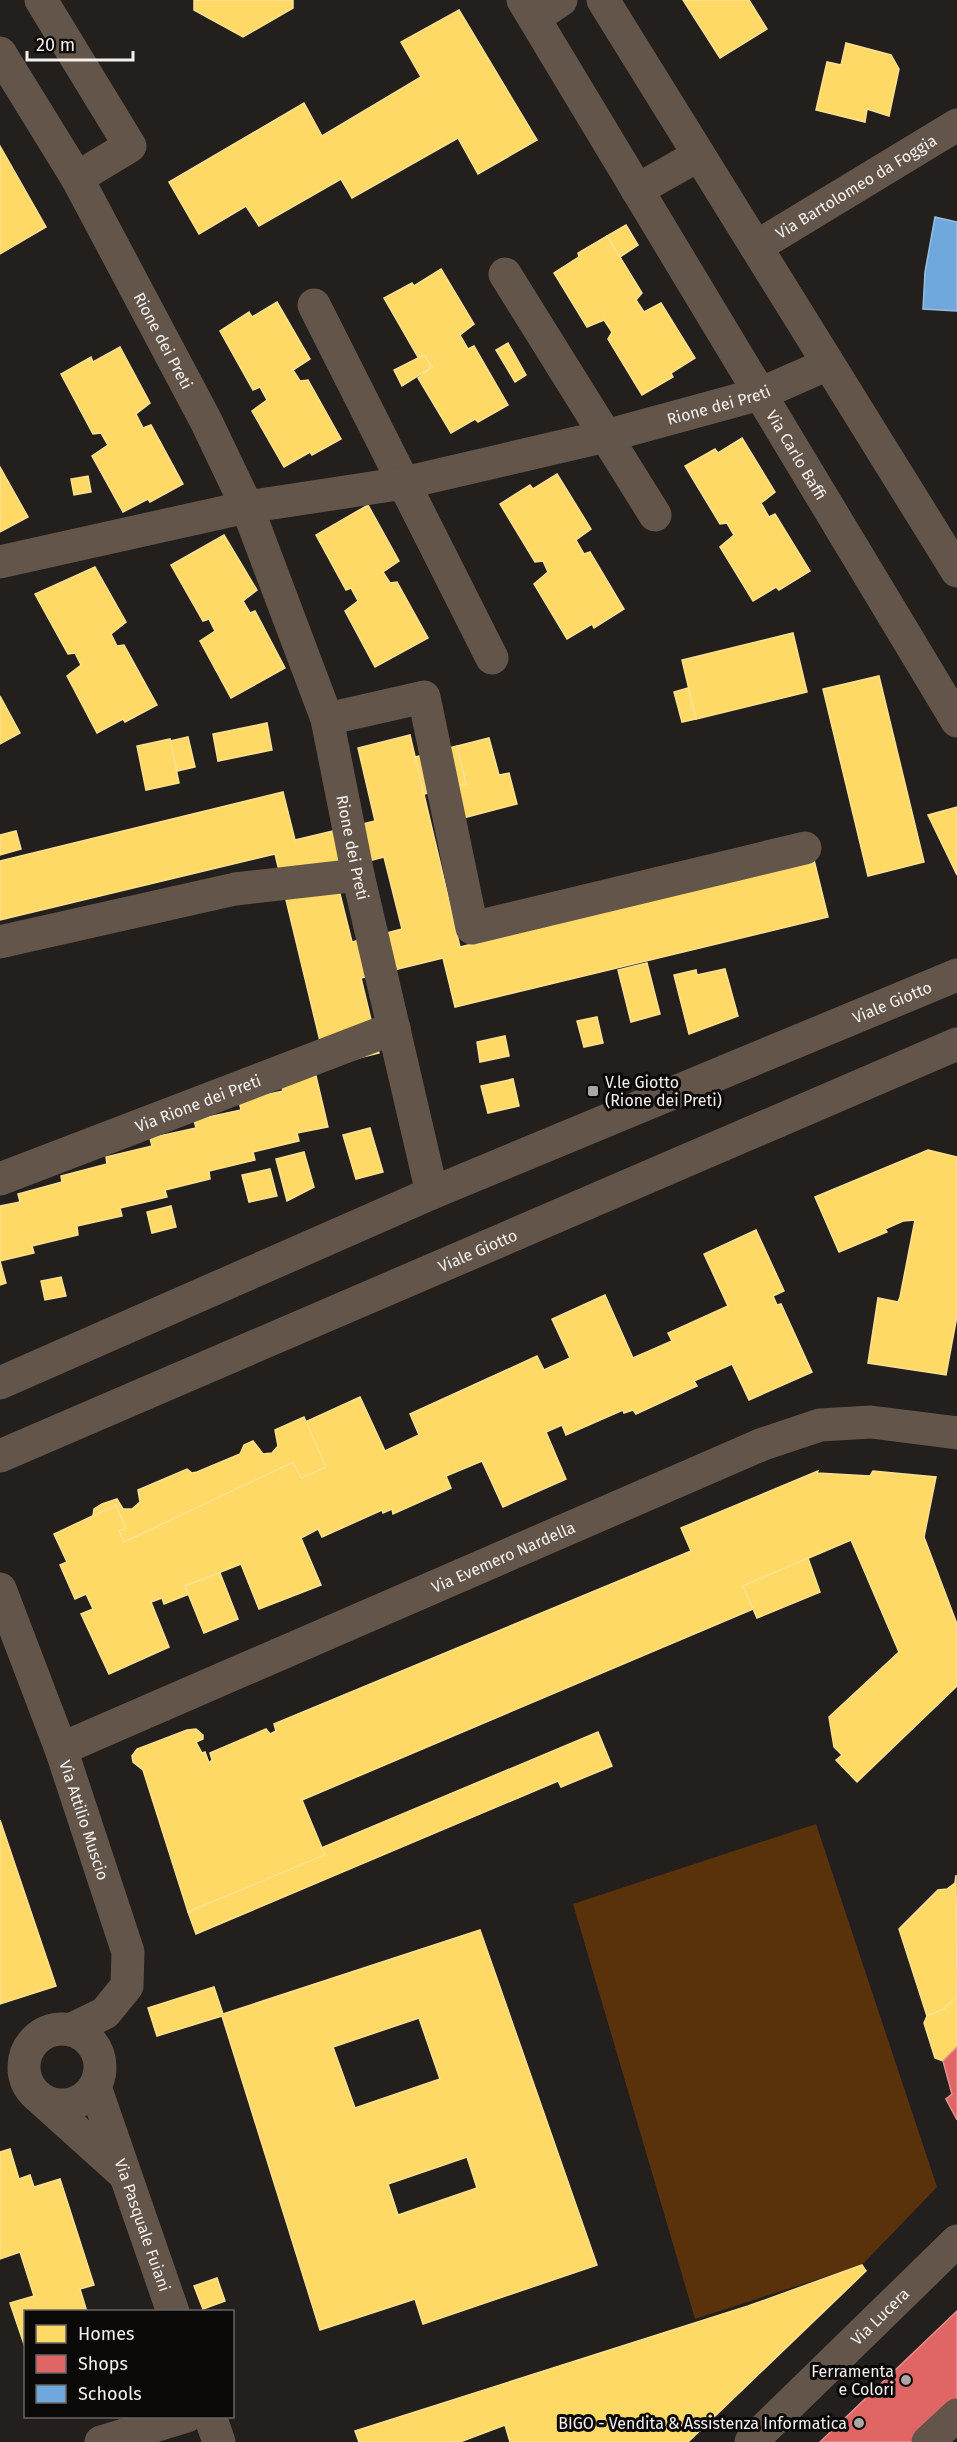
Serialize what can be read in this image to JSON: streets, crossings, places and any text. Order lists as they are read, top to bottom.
{
  "streets": {
    "street": [
      "Via Bartolomeo da Foggia",
      "Rione dei Preti",
      "Via Carlo Baffi",
      "Viale Giotto",
      "Via Rione dei Preti",
      "Via Evemero Nardella",
      "Via Attilio Muscio",
      "Via Pasquale Fuiani",
      "Via Lucera"
    ]
  },
  "crossings": [
    ["Rione dei Preti", "Via Carlo Baffi"],
    ["Rione dei Preti", "Viale Giotto"],
    ["Rione dei Preti", "Via Rione dei Preti"],
    ["Via Evemero Nardella", "Via Attilio Muscio"],
    ["Via Attilio Muscio", "Via Pasquale Fuiani"]
  ],
  "places": {
    "transit": ["V.le Giotto (Rione dei Preti)"],
    "other": ["Ferramenta e Colori", "BIGO - Vendita & Assistenza Informatica"]
  },
  "legend": ["Homes", "Shops", "Schools"],
  "scale_bar": "20 m"
}
